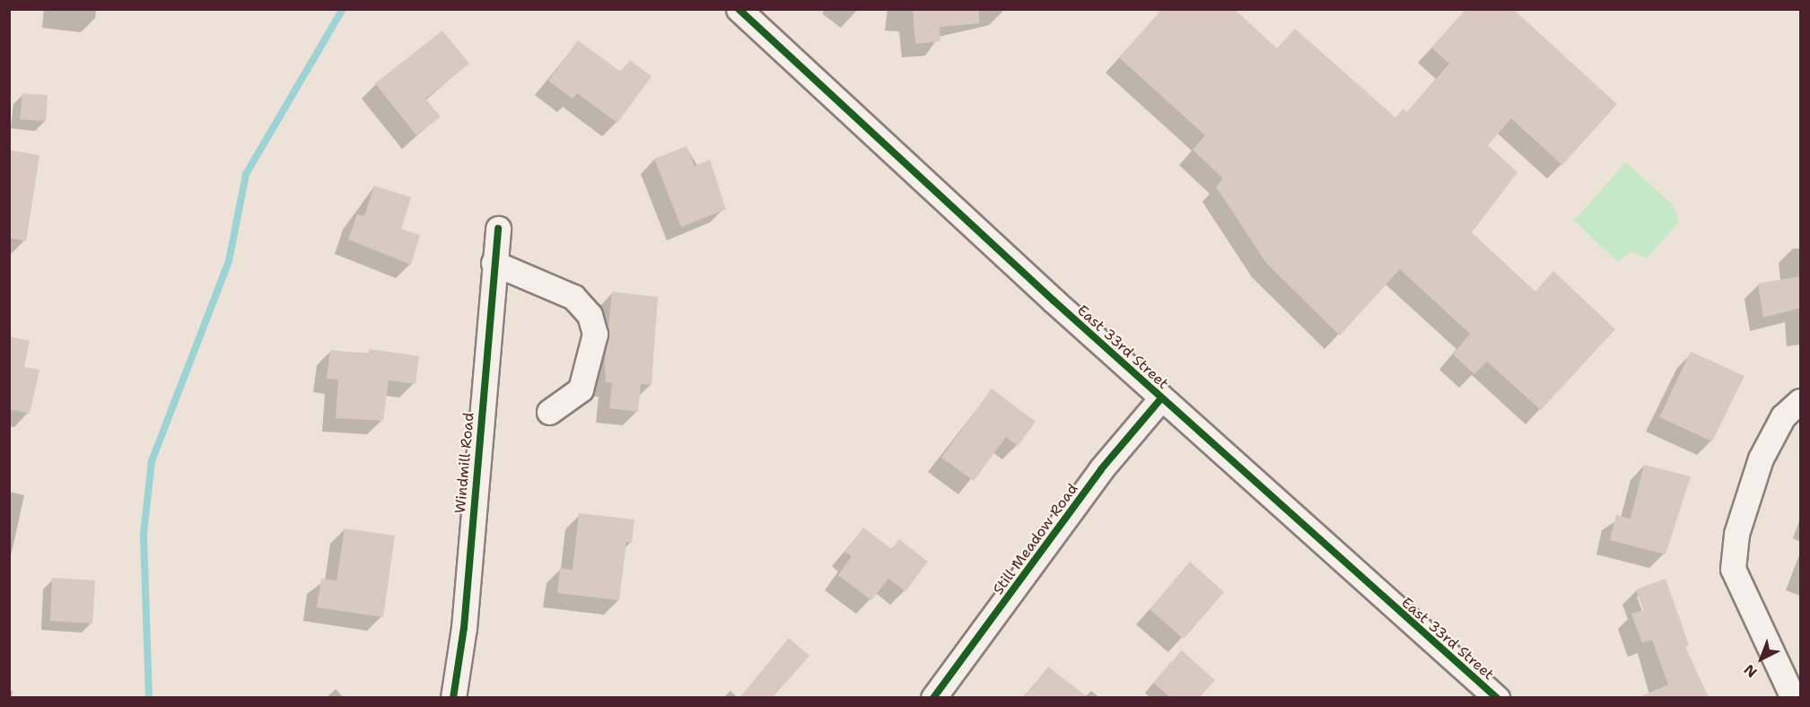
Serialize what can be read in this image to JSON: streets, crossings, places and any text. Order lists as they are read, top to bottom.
{
  "streets": {
    "street": ["East 33rd Street", "Windmill Road", "Still Meadow Road"]
  },
  "crossings": [
    ["East 33rd Street", "Still Meadow Road"]
  ],
  "north": "bottom left"
}
